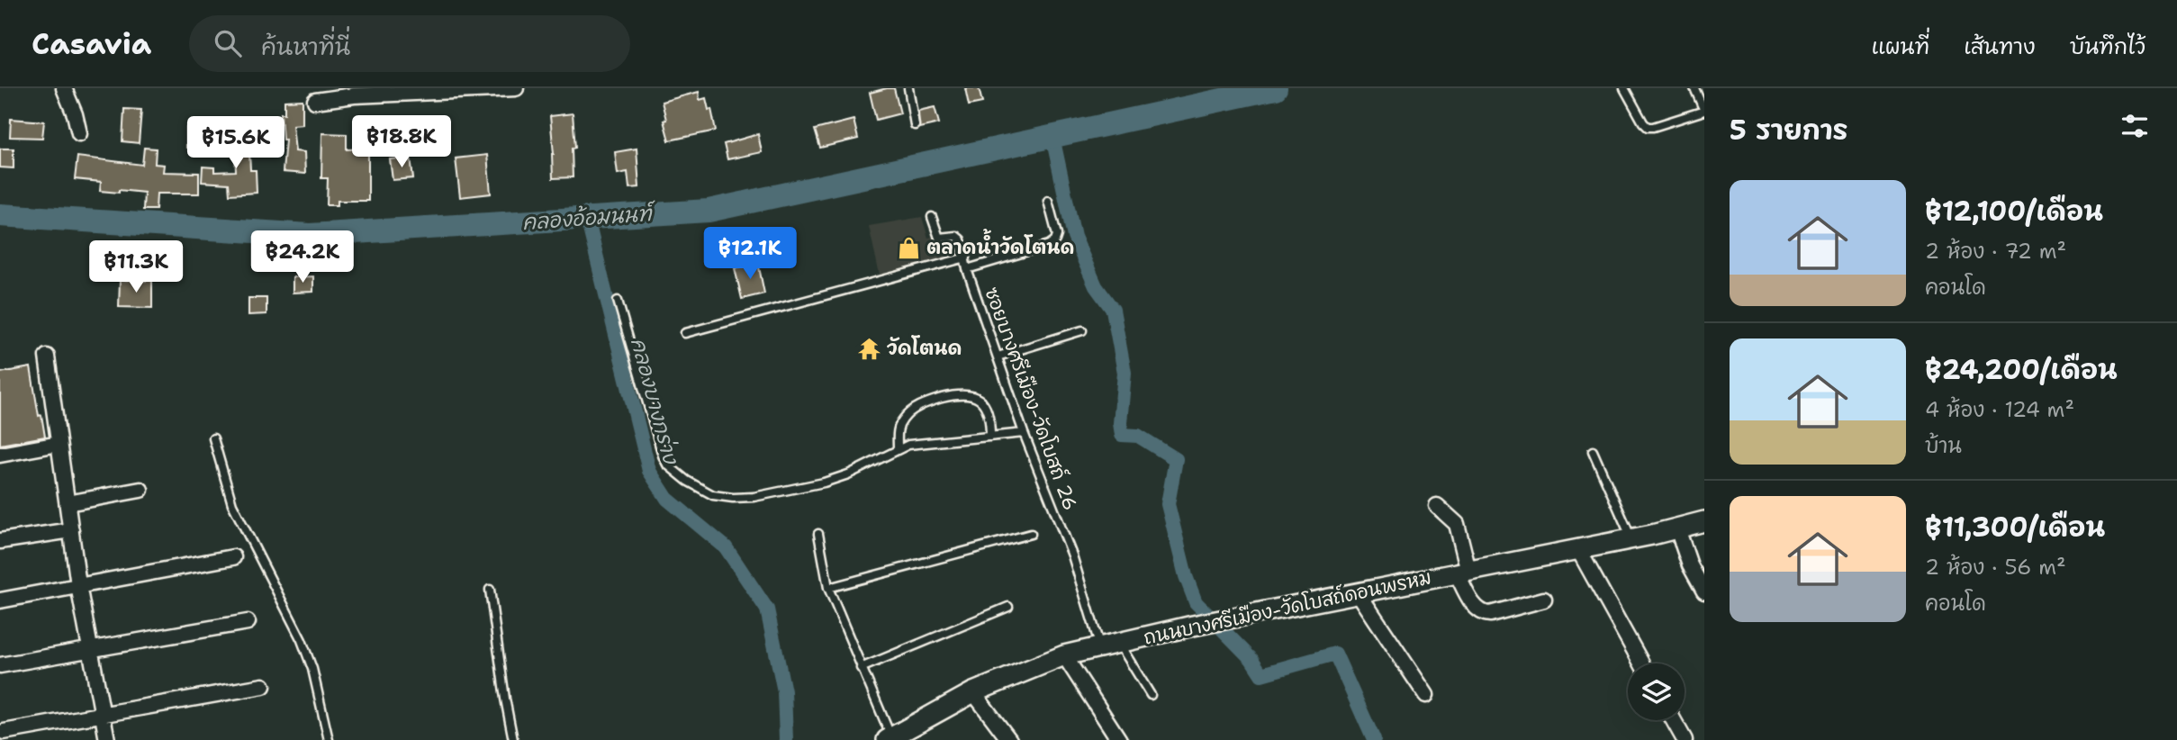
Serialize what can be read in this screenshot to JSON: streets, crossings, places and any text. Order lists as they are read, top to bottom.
{
  "streets": {
    "street": ["ถนนบางศรีเมือง-วัดโบสถ์ดอนพรหม"],
    "lane": ["ซอยบางศรีเมือง-วัดโบสถ์ 26"]
  },
  "crossings": [
    ["ซอยบางศรีเมือง-วัดโบสถ์ 26", "ถนนบางศรีเมือง-วัดโบสถ์ดอนพรหม"]
  ],
  "water": ["คลองอ้อมนนท์", "คลองบางกร่าง"],
  "places": {
    "shop": ["ตลาดน้ำวัดโตนด"],
    "temple": ["วัดโตนด"]
  },
  "page": {
    "header": "Casavia",
    "search": "ค้นหาที่นี่",
    "nav": ["แผนที่", "เส้นทาง", "บันทึกไว้"],
    "heading": "5 รายการ",
    "price": [
      "฿18.8K",
      "฿15.6K",
      "฿12.1K",
      "฿24.2K",
      "฿11.3K"
    ],
    "list": [
      {
        "name": "฿12,100/เดือน",
        "note": "2 ห้อง · 72 m² · คอนโด"
      },
      {
        "name": "฿24,200/เดือน",
        "note": "4 ห้อง · 124 m² · บ้าน"
      },
      {
        "name": "฿11,300/เดือน",
        "note": "2 ห้อง · 56 m² · คอนโด"
      }
    ]
  }
}
